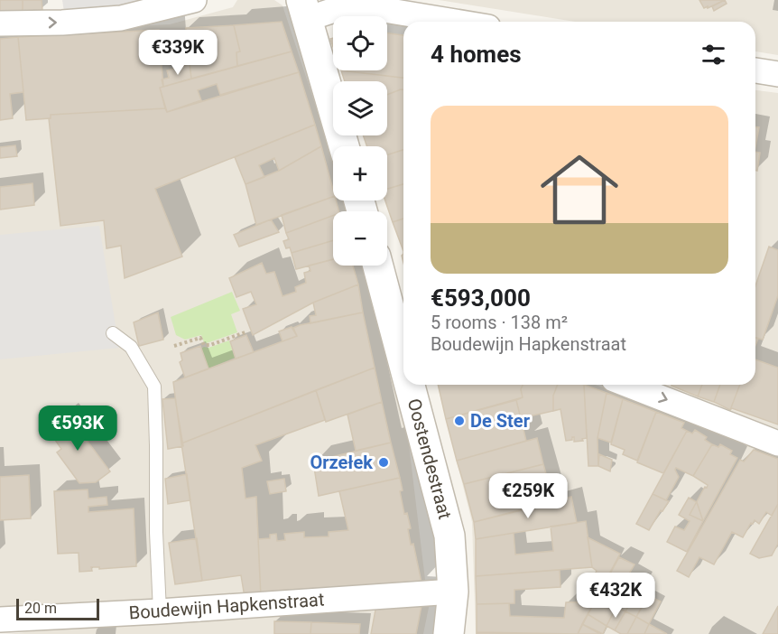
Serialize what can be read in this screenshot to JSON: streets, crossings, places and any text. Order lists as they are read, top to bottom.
{
  "streets": {
    "street": ["Oostendestraat", "Boudewijn Hapkenstraat"]
  },
  "crossings": [
    ["Oostendestraat", "Boudewijn Hapkenstraat"]
  ],
  "places": ["De Ster", "Orzełek"],
  "scale_bar": "20 m",
  "page": {
    "map_buttons": ["+", "−"],
    "heading": "4 homes",
    "price": [
      "€339K",
      "€593K",
      "€259K",
      "€432K"
    ],
    "list": [
      {
        "name": "€593,000",
        "note": "5 rooms · 138 m² · Boudewijn Hapkenstraat"
      }
    ],
    "scale": "20 m"
  }
}
